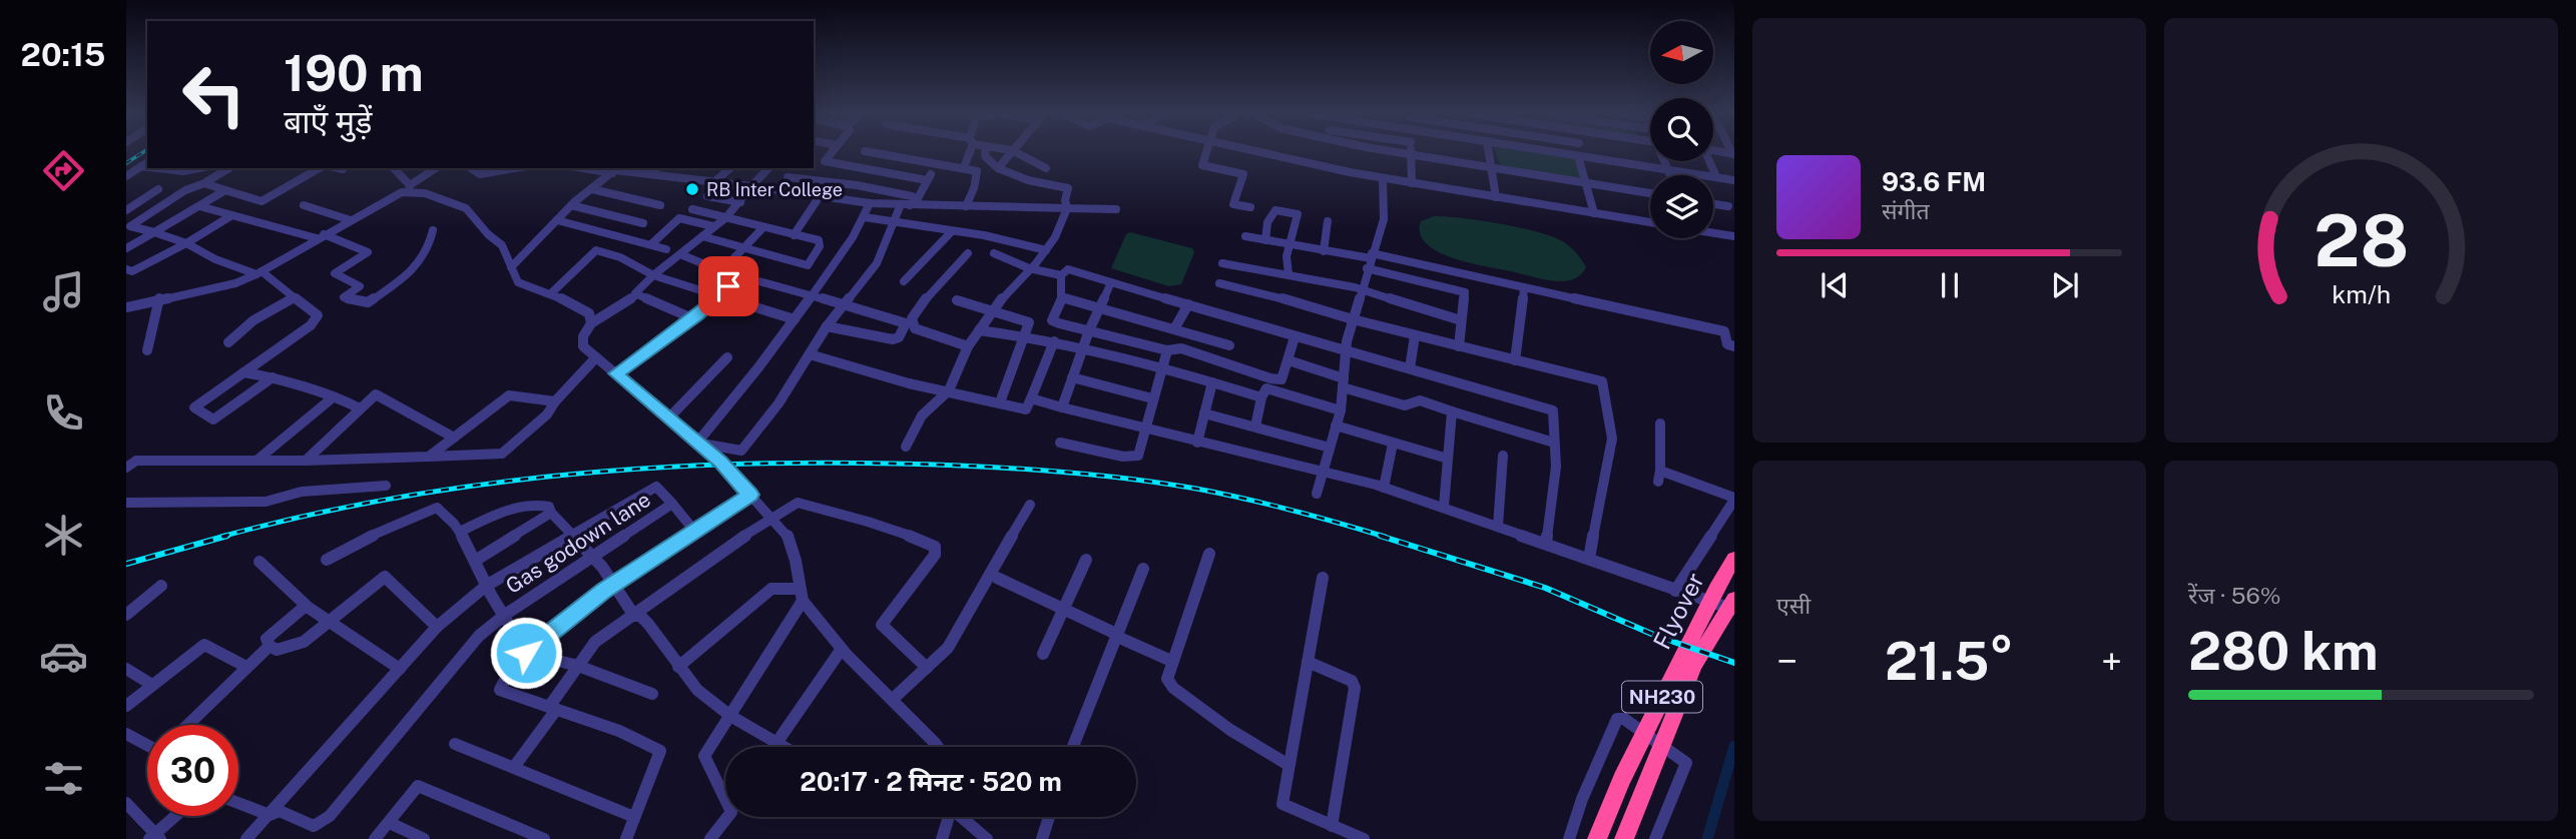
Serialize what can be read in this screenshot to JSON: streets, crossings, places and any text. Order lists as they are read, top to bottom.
{
  "streets": {
    "highway": ["Flyover", "NH230"],
    "street": ["Gas godown lane"]
  },
  "places": ["RB Inter College"],
  "north": "left",
  "page": {
    "tabs": "20:15",
    "turn": ["190 m", "बाएँ मुड़ें"],
    "song": ["93.6 FM", "संगीत"],
    "tile": [
      "एसी",
      ["रेंज · 56%", "280 km"]
    ],
    "heat": ["−", "21.5°", "+"],
    "limit": "30",
    "trip": "20:17 · 2 मिनट · 520 m",
    "gauge": ["28", "km/h"]
  }
}
